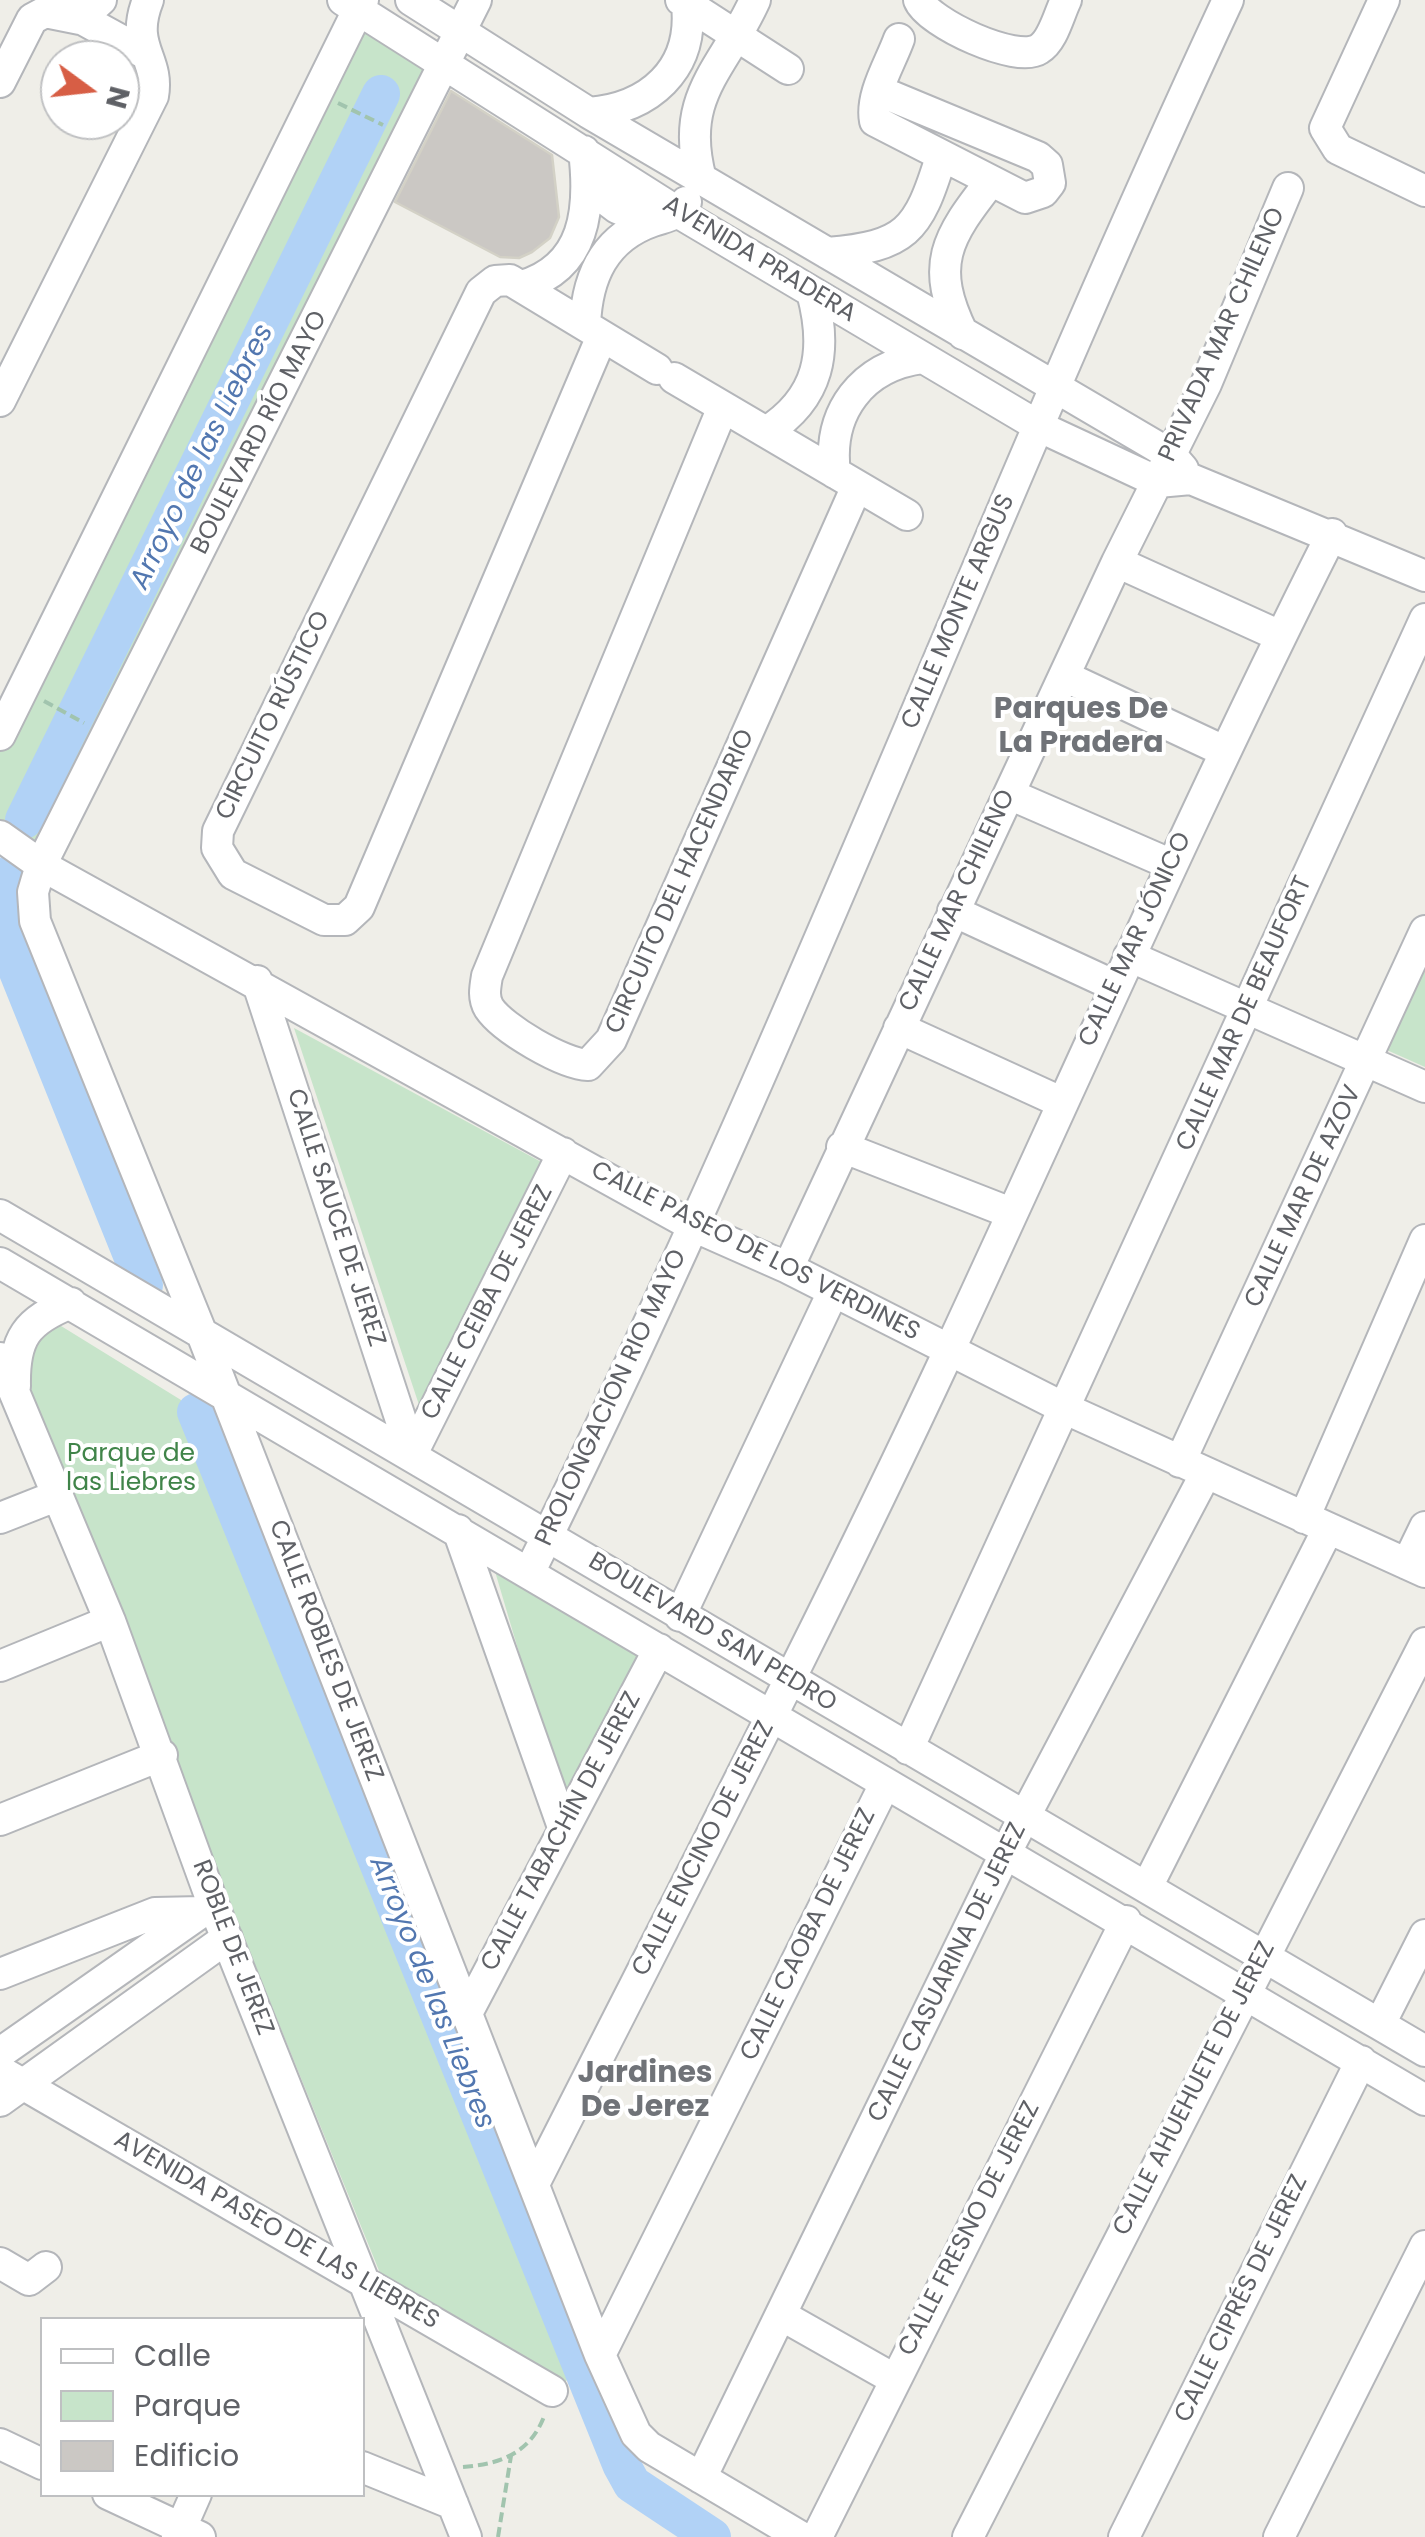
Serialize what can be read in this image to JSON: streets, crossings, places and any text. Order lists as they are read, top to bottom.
{
  "streets": {
    "street": [
      "AVENIDA PRADERA",
      "PRIVADA MAR CHILENO",
      "BOULEVARD RÍO MAYO",
      "CALLE MONTE ARGUS",
      "CIRCUITO RÚSTICO",
      "CIRCUITO DEL HACENDARIO",
      "CALLE MAR CHILENO",
      "CALLE MAR JÓNICO",
      "CALLE MAR DE BEAUFORT",
      "CALLE MAR DE AZOV",
      "CALLE SAUCE DE JEREZ",
      "CALLE PASEO DE LOS VERDINES",
      "CALLE CEIBA DE JEREZ",
      "PROLONGACION RIO MAYO",
      "BOULEVARD SAN PEDRO",
      "CALLE ROBLES DE JEREZ",
      "CALLE TABACHÍN DE JEREZ",
      "CALLE ENCINO DE JEREZ",
      "CALLE CAOBA DE JEREZ",
      "ROBLE DE JEREZ",
      "CALLE CASUARINA DE JEREZ",
      "CALLE AHUEHUETE DE JEREZ",
      "CALLE FRESNO DE JEREZ",
      "AVENIDA PASEO DE LAS LIEBRES",
      "CALLE CIPRÉS DE JEREZ"
    ]
  },
  "crossings": [
    ["AVENIDA PRADERA", "PRIVADA MAR CHILENO"],
    ["AVENIDA PRADERA", "BOULEVARD RÍO MAYO"],
    ["AVENIDA PRADERA", "CALLE MONTE ARGUS"],
    ["AVENIDA PRADERA", "CIRCUITO RÚSTICO"],
    ["AVENIDA PRADERA", "CALLE MAR CHILENO"],
    ["PRIVADA MAR CHILENO", "CALLE MAR CHILENO"],
    ["BOULEVARD RÍO MAYO", "CALLE PASEO DE LOS VERDINES"],
    ["BOULEVARD RÍO MAYO", "CALLE ROBLES DE JEREZ"],
    ["CALLE MONTE ARGUS", "CALLE PASEO DE LOS VERDINES"],
    ["CALLE MONTE ARGUS", "PROLONGACION RIO MAYO"],
    ["CALLE MAR CHILENO", "CALLE PASEO DE LOS VERDINES"],
    ["CALLE MAR JÓNICO", "CALLE PASEO DE LOS VERDINES"],
    ["CALLE MAR JÓNICO", "CALLE ENCINO DE JEREZ"],
    ["CALLE MAR DE BEAUFORT", "CALLE PASEO DE LOS VERDINES"],
    ["CALLE MAR DE AZOV", "CALLE PASEO DE LOS VERDINES"],
    ["CALLE MAR DE AZOV", "CALLE CASUARINA DE JEREZ"],
    ["CALLE SAUCE DE JEREZ", "CALLE PASEO DE LOS VERDINES"],
    ["CALLE SAUCE DE JEREZ", "CALLE CEIBA DE JEREZ"],
    ["CALLE SAUCE DE JEREZ", "BOULEVARD SAN PEDRO"],
    ["CALLE PASEO DE LOS VERDINES", "CALLE CEIBA DE JEREZ"],
    ["CALLE PASEO DE LOS VERDINES", "PROLONGACION RIO MAYO"],
    ["CALLE PASEO DE LOS VERDINES", "CALLE ROBLES DE JEREZ"],
    ["CALLE PASEO DE LOS VERDINES", "CALLE ENCINO DE JEREZ"],
    ["CALLE PASEO DE LOS VERDINES", "CALLE CASUARINA DE JEREZ"],
    ["CALLE CEIBA DE JEREZ", "BOULEVARD SAN PEDRO"],
    ["PROLONGACION RIO MAYO", "BOULEVARD SAN PEDRO"],
    ["BOULEVARD SAN PEDRO", "CALLE ROBLES DE JEREZ"],
    ["BOULEVARD SAN PEDRO", "CALLE TABACHÍN DE JEREZ"],
    ["BOULEVARD SAN PEDRO", "CALLE ENCINO DE JEREZ"],
    ["BOULEVARD SAN PEDRO", "CALLE CAOBA DE JEREZ"],
    ["BOULEVARD SAN PEDRO", "CALLE CASUARINA DE JEREZ"],
    ["BOULEVARD SAN PEDRO", "CALLE AHUEHUETE DE JEREZ"],
    ["BOULEVARD SAN PEDRO", "CALLE FRESNO DE JEREZ"],
    ["BOULEVARD SAN PEDRO", "CALLE CIPRÉS DE JEREZ"],
    ["CALLE ROBLES DE JEREZ", "CALLE TABACHÍN DE JEREZ"],
    ["CALLE ROBLES DE JEREZ", "CALLE ENCINO DE JEREZ"],
    ["CALLE ROBLES DE JEREZ", "CALLE CAOBA DE JEREZ"],
    ["CALLE ROBLES DE JEREZ", "CALLE CASUARINA DE JEREZ"],
    ["ROBLE DE JEREZ", "AVENIDA PASEO DE LAS LIEBRES"]
  ],
  "districts": ["Parques De La Pradera", "Jardines De Jerez"],
  "water": ["Arroyo de las Liebres"],
  "parks": ["Parque de las Liebres"],
  "legend": ["Calle", "Parque", "Edificio"],
  "north": "right"
}
